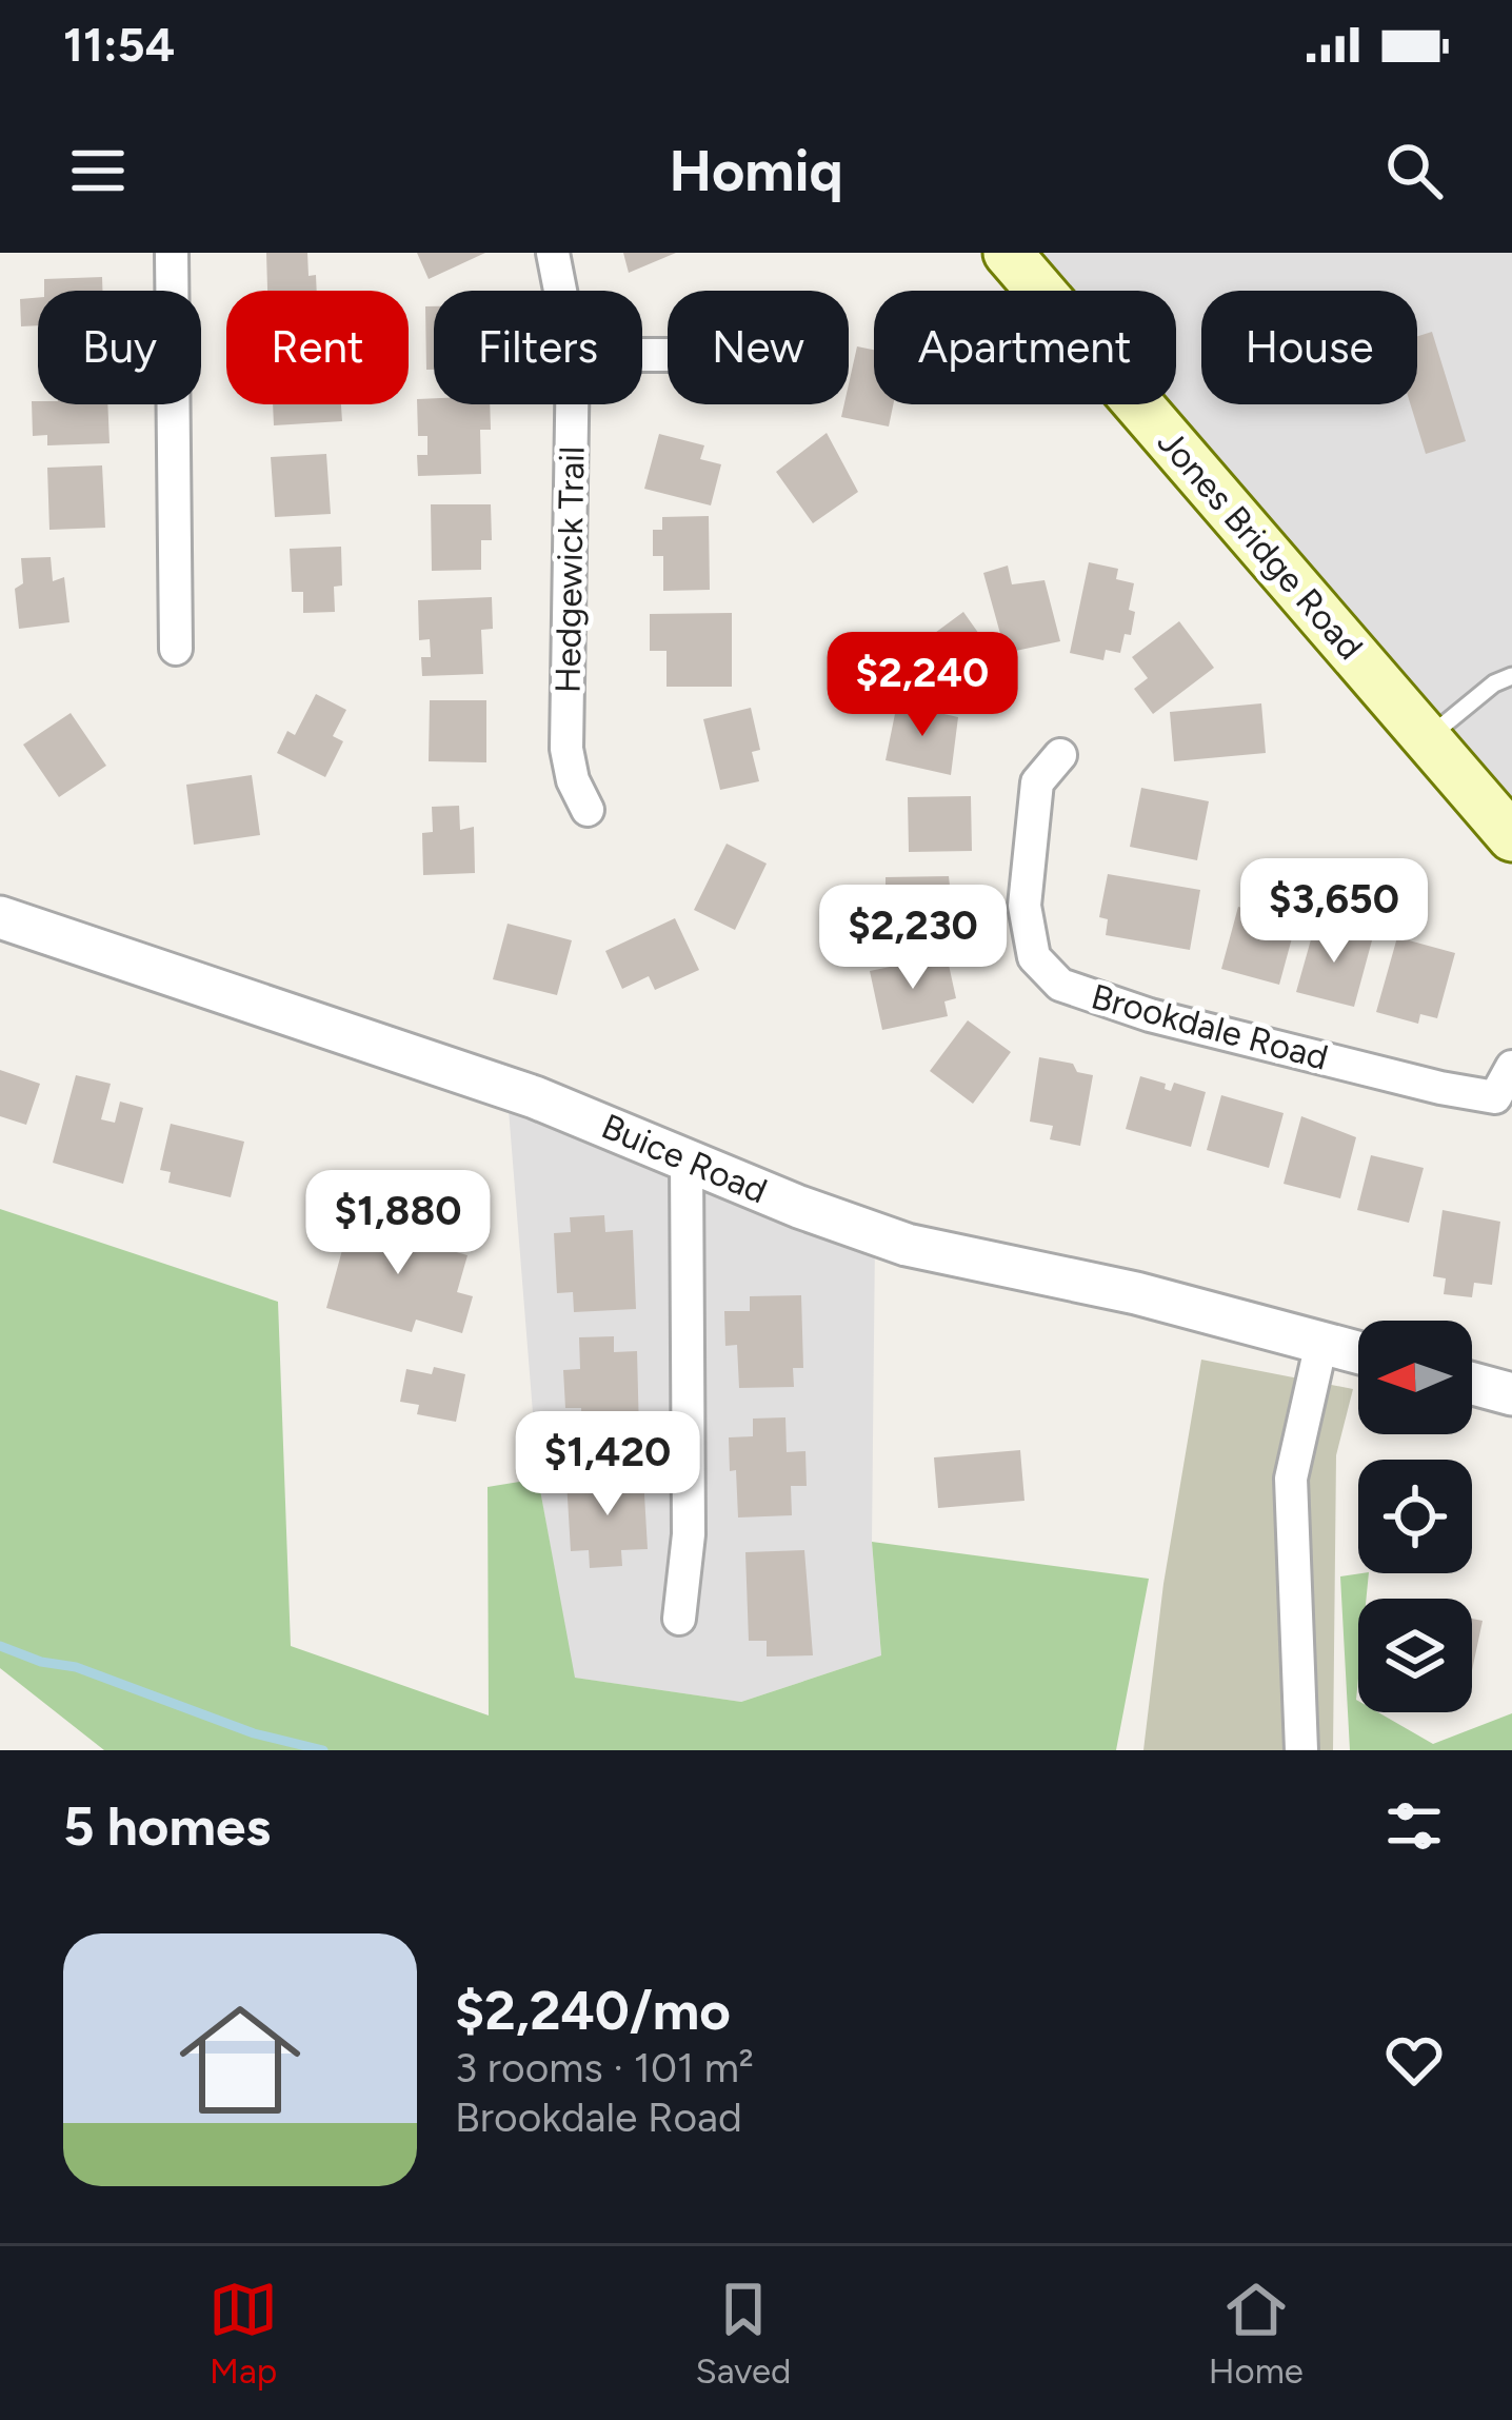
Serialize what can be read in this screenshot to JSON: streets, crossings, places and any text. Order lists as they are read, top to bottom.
{
  "streets": {
    "main road": ["Jones Bridge Road"],
    "street": ["Hedgewick Trail", "Brookdale Road", "Buice Road"]
  },
  "north": "left",
  "page": {
    "status": "11:54",
    "header": "Homiq",
    "chip": [
      "Buy",
      "Rent",
      "Filters",
      "New",
      "Apartment",
      "House"
    ],
    "price": [
      "$2,240",
      "$3,650",
      "$2,230",
      "$1,880",
      "$1,420"
    ],
    "heading": "5 homes",
    "list": [
      {
        "name": "$2,240/mo",
        "note": "3 rooms · 101 m² · Brookdale Road"
      }
    ],
    "tabs": ["Map", "Saved", "Home"]
  }
}
